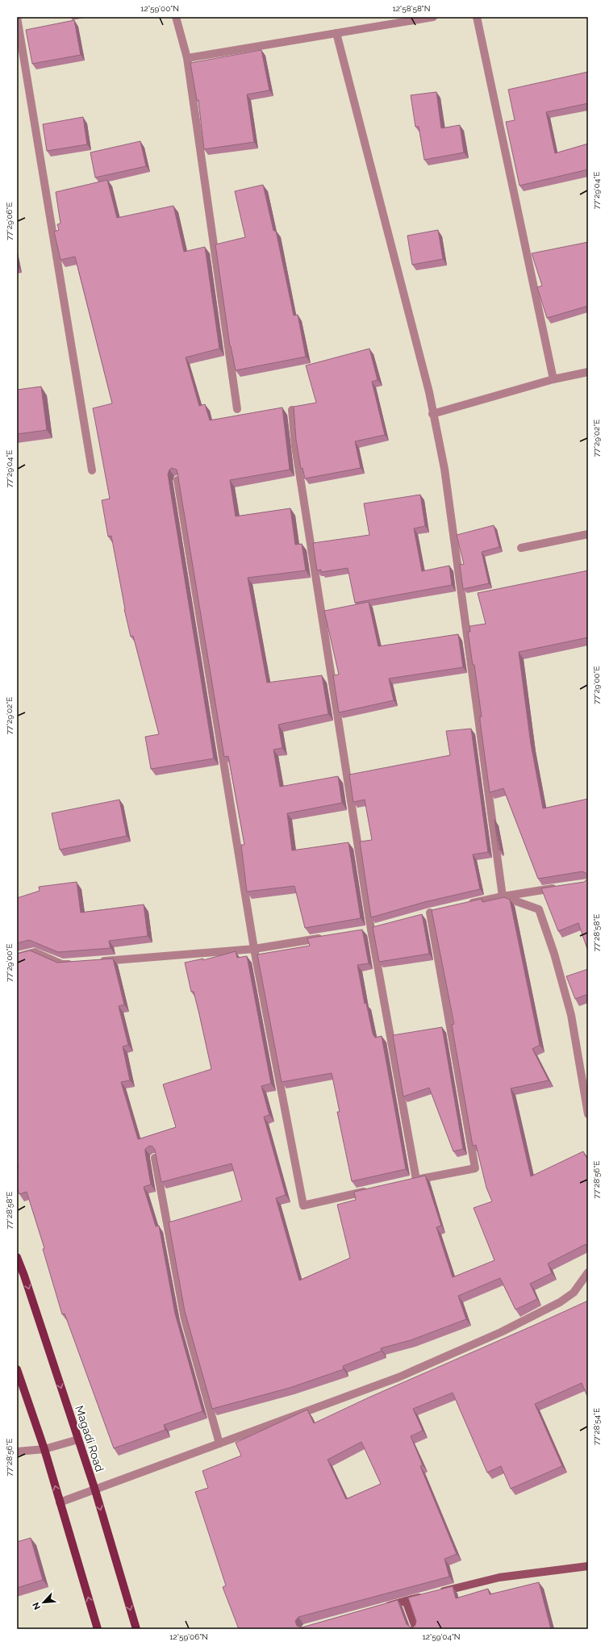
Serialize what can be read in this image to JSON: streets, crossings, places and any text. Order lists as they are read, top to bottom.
{
  "streets": {
    "main road": ["Magadi Road"]
  },
  "north": "bottom left",
  "coordinates": [
    "12°59'00\"N",
    "12°58'58\"N",
    "77°29'04\"E",
    "77°29'06\"E",
    "77°29'02\"E",
    "77°29'00\"E",
    "77°28'58\"E",
    "77°28'56\"E",
    "77°28'54\"E",
    "12°59'06\"N",
    "12°59'04\"N"
  ]
}
